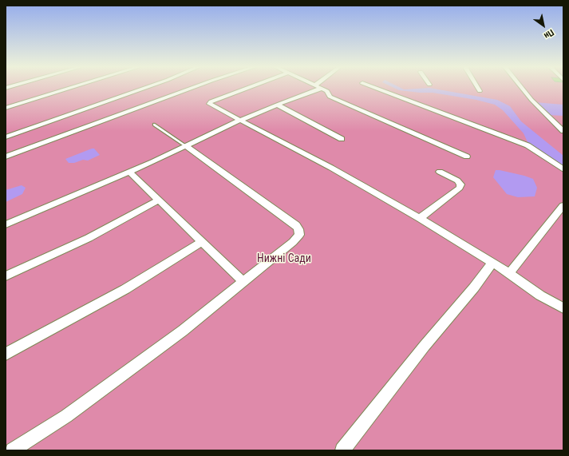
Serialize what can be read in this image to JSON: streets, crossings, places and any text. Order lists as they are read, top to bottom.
{
  "parks": ["Нижні Сади"],
  "north": "bottom right"
}
